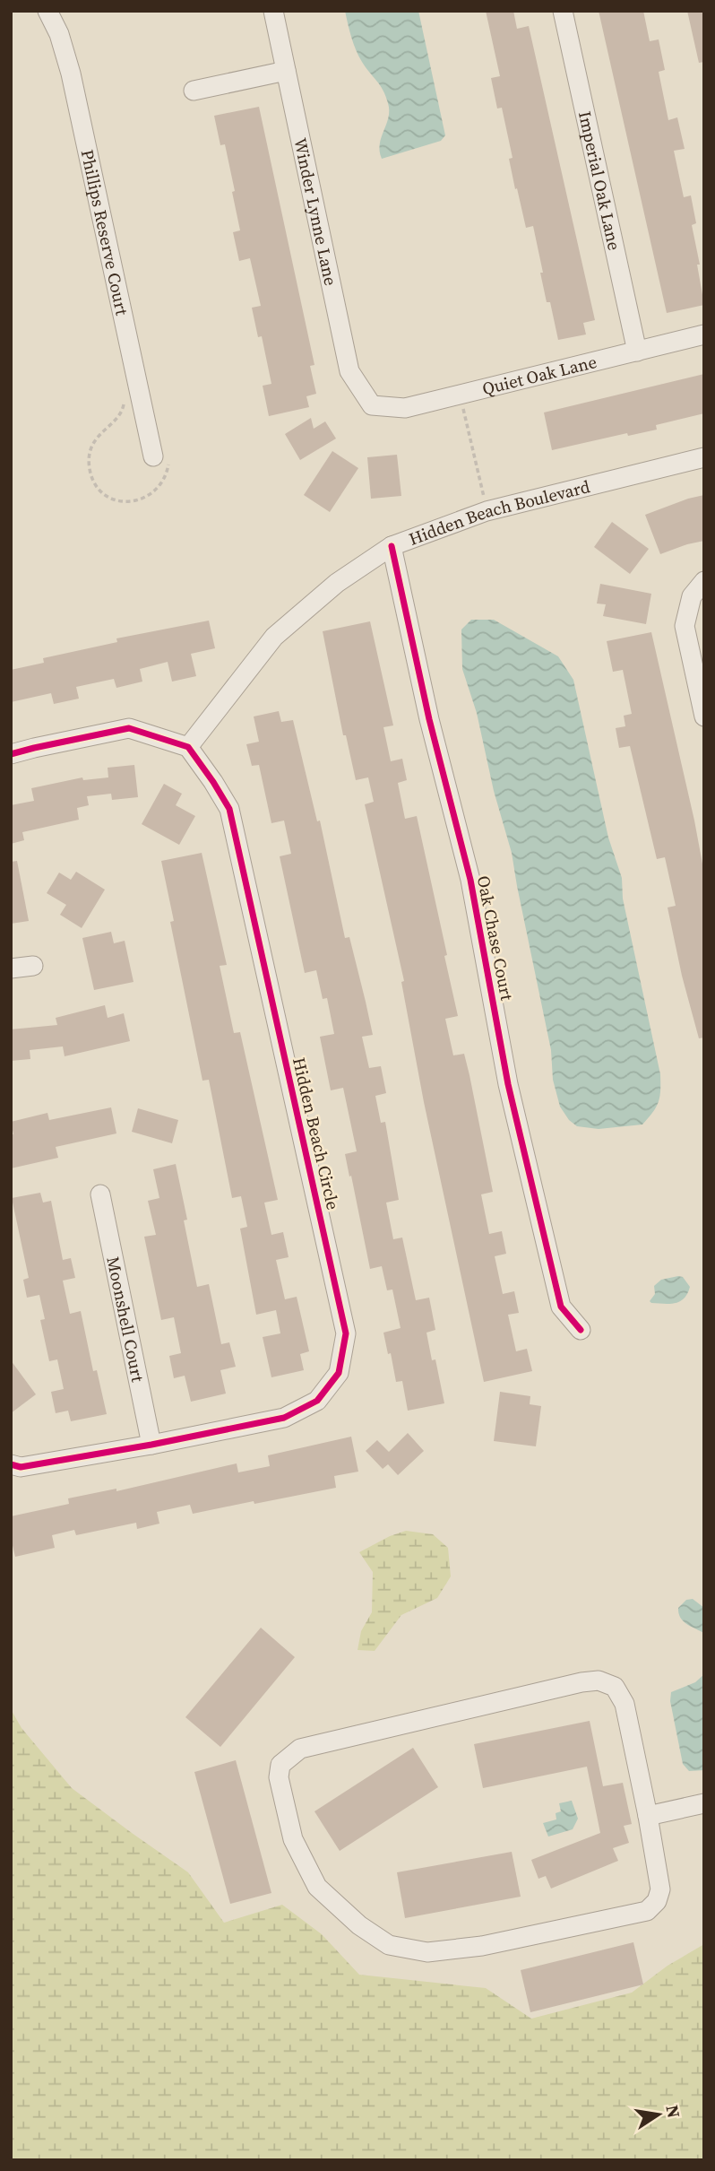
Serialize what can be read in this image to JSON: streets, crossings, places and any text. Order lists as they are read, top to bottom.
{
  "streets": {
    "street": [
      "Imperial Oak Lane",
      "Winder Lynne Lane",
      "Phillips Reserve Court",
      "Quiet Oak Lane",
      "Hidden Beach Boulevard",
      "Oak Chase Court",
      "Hidden Beach Circle",
      "Moonshell Court"
    ]
  },
  "crossings": [
    ["Imperial Oak Lane", "Quiet Oak Lane"],
    ["Winder Lynne Lane", "Quiet Oak Lane"],
    ["Hidden Beach Boulevard", "Oak Chase Court"],
    ["Hidden Beach Boulevard", "Hidden Beach Circle"],
    ["Hidden Beach Circle", "Moonshell Court"]
  ],
  "north": "right"
}
